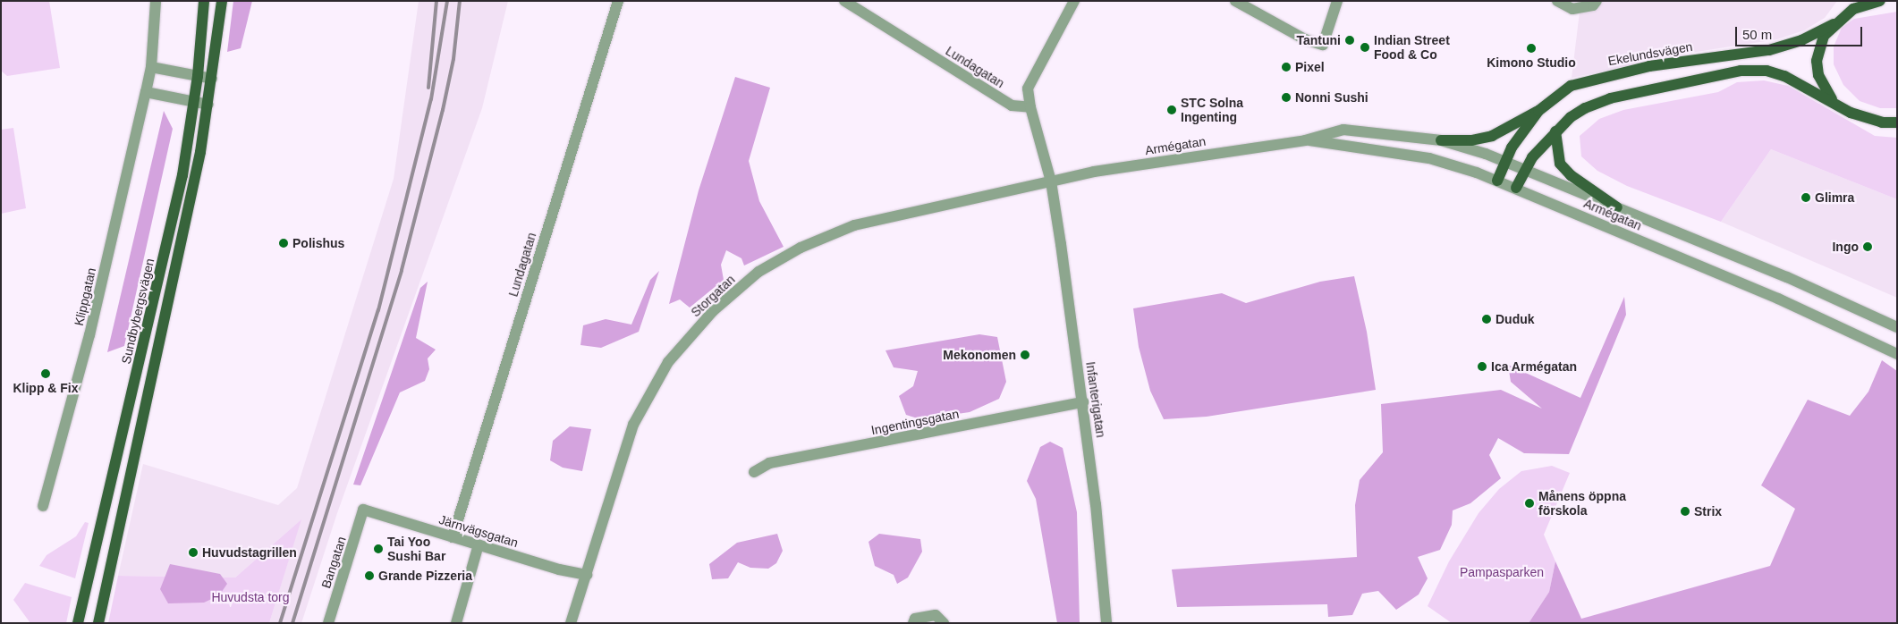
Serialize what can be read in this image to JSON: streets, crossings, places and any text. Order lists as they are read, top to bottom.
{
  "streets": {
    "main road": ["Ekelundsvägen", "Sundbybergsvägen"],
    "street": [
      "Lundagatan",
      "Armégatan",
      "Storgatan",
      "Klippgatan",
      "Infanterigatan",
      "Ingentingsgatan",
      "Järnvägsgatan",
      "Bangatan"
    ]
  },
  "crossings": [
    ["Ekelundsvägen", "Armégatan"],
    ["Lundagatan", "Järnvägsgatan"],
    ["Armégatan", "Storgatan"],
    ["Armégatan", "Infanterigatan"],
    ["Storgatan", "Infanterigatan"],
    ["Storgatan", "Järnvägsgatan"],
    ["Infanterigatan", "Ingentingsgatan"],
    ["Järnvägsgatan", "Bangatan"]
  ],
  "parks": ["Pampasparken", "Huvudsta torg"],
  "places": [
    "Tantuni",
    "Indian Street Food & Co",
    "Kimono Studio",
    "Pixel",
    "Nonni Sushi",
    "STC Solna Ingenting",
    "Glimra",
    "Polishus",
    "Ingo",
    "Duduk",
    "Mekonomen",
    "Ica Armégatan",
    "Klipp & Fix",
    "Månens öppna förskola",
    "Strix",
    "Tai Yoo Sushi Bar",
    "Huvudstagrillen",
    "Grande Pizzeria"
  ],
  "scale_bar": "50 m"
}
